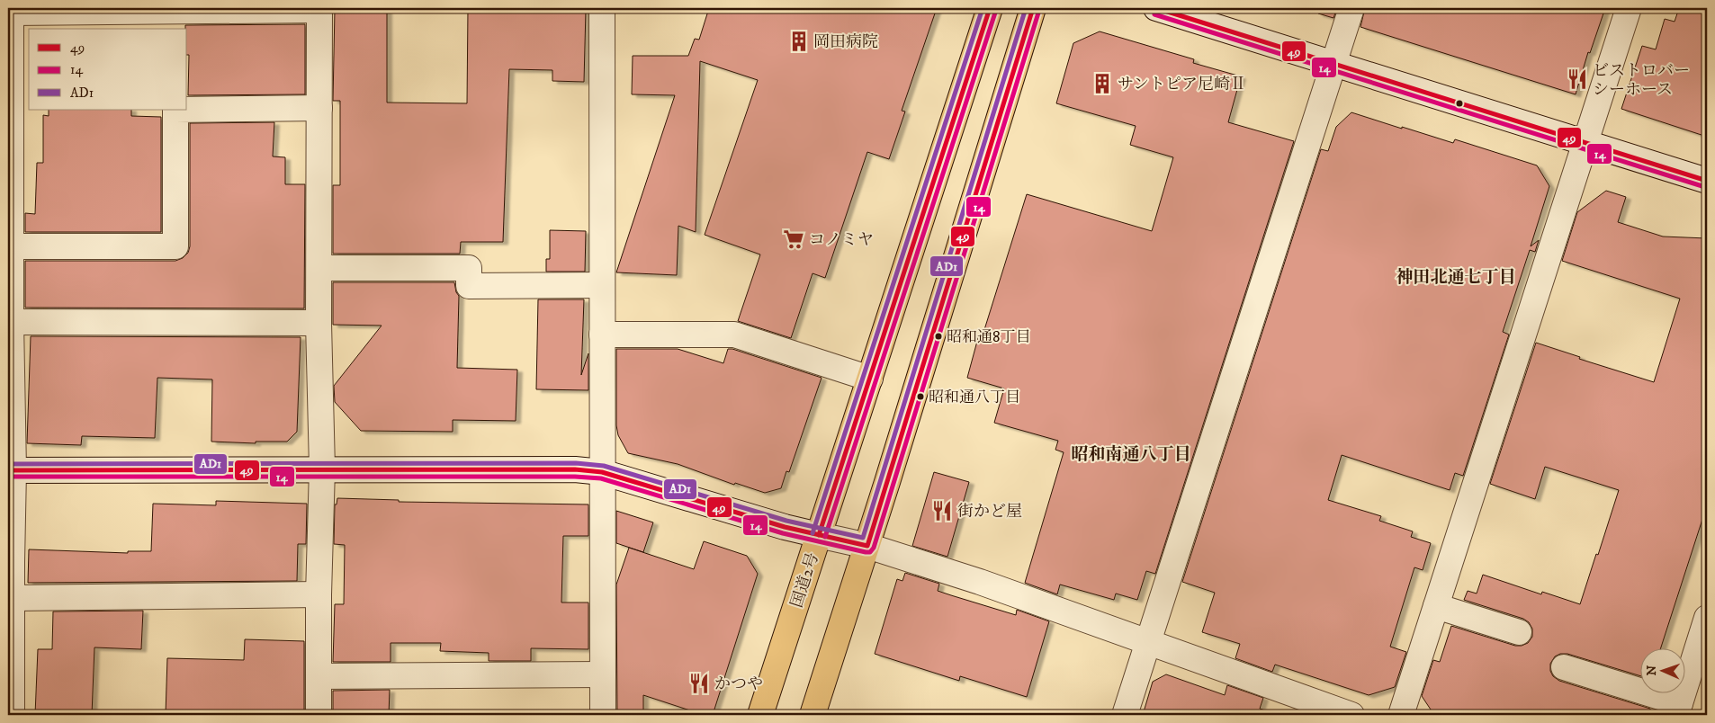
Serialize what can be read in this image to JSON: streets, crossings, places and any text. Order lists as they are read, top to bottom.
{
  "streets": {
    "highway": ["国道2号"]
  },
  "districts": ["神田北通七丁目", "昭和南通八丁目"],
  "places": {
    "building": ["岡田病院", "サントピア尼崎Ⅱ"],
    "restaurant": ["ビストロバー シーホース", "街かど屋", "かつや"],
    "supermarket": ["コノミヤ"],
    "other": ["昭和通8丁目", "昭和通八丁目"]
  },
  "lines": ["transit line 49", "transit line AD1", "transit line 14"],
  "legend": ["49", "14", "AD1"],
  "north": "left"
}
